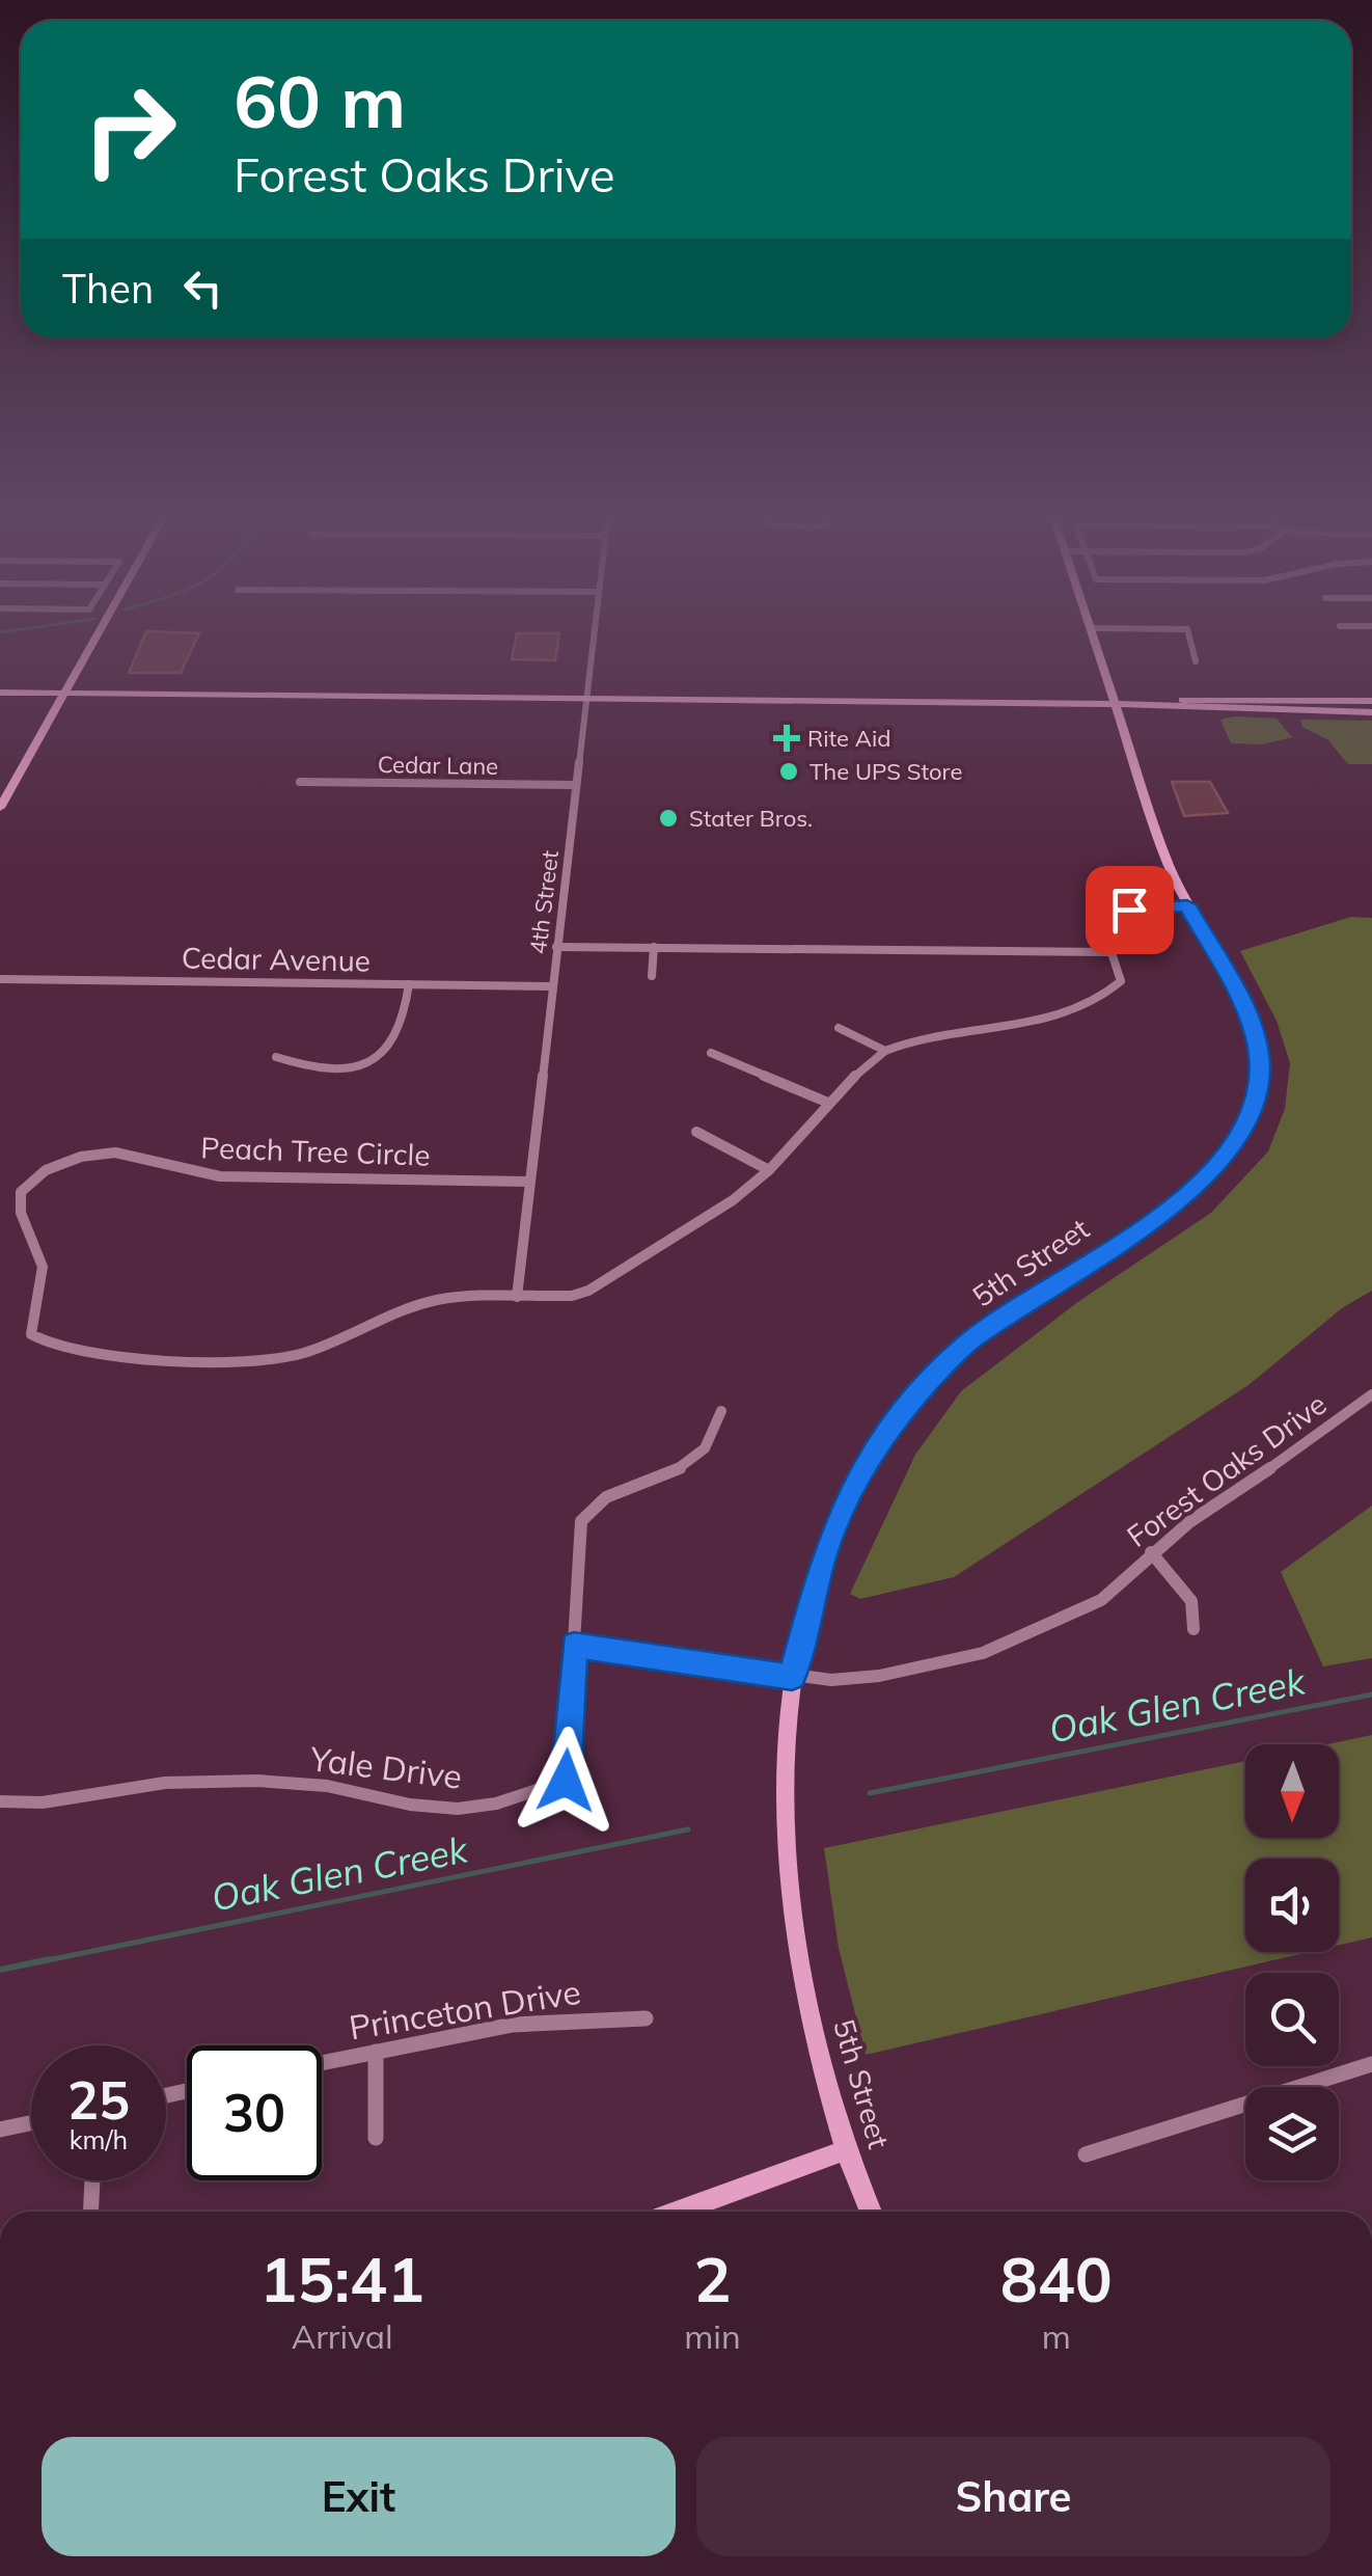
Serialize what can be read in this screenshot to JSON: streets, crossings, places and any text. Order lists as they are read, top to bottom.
{
  "streets": {
    "main road": ["5th Street"],
    "street": [
      "Cedar Lane",
      "4th Street",
      "Cedar Avenue",
      "Peach Tree Circle",
      "Forest Oaks Drive",
      "Yale Drive",
      "Princeton Drive"
    ]
  },
  "crossings": [
    ["Cedar Lane", "4th Street"],
    ["4th Street", "Cedar Avenue"],
    ["4th Street", "Peach Tree Circle"],
    ["5th Street", "Forest Oaks Drive"],
    ["Forest Oaks Drive", "Yale Drive"]
  ],
  "water": ["Oak Glen Creek"],
  "places": {
    "health": ["Rite Aid"],
    "other": ["The UPS Store", "Stater Bros."]
  },
  "north": "bottom",
  "page": {
    "turn": ["60 m", "Forest Oaks Drive"],
    "then": "Then",
    "speed": "25 km/h",
    "limit": "30",
    "eta": [
      "15:41",
      "Arrival",
      "2",
      "min",
      "840",
      "m"
    ],
    "buttons": ["Exit", "Share"]
  }
}
